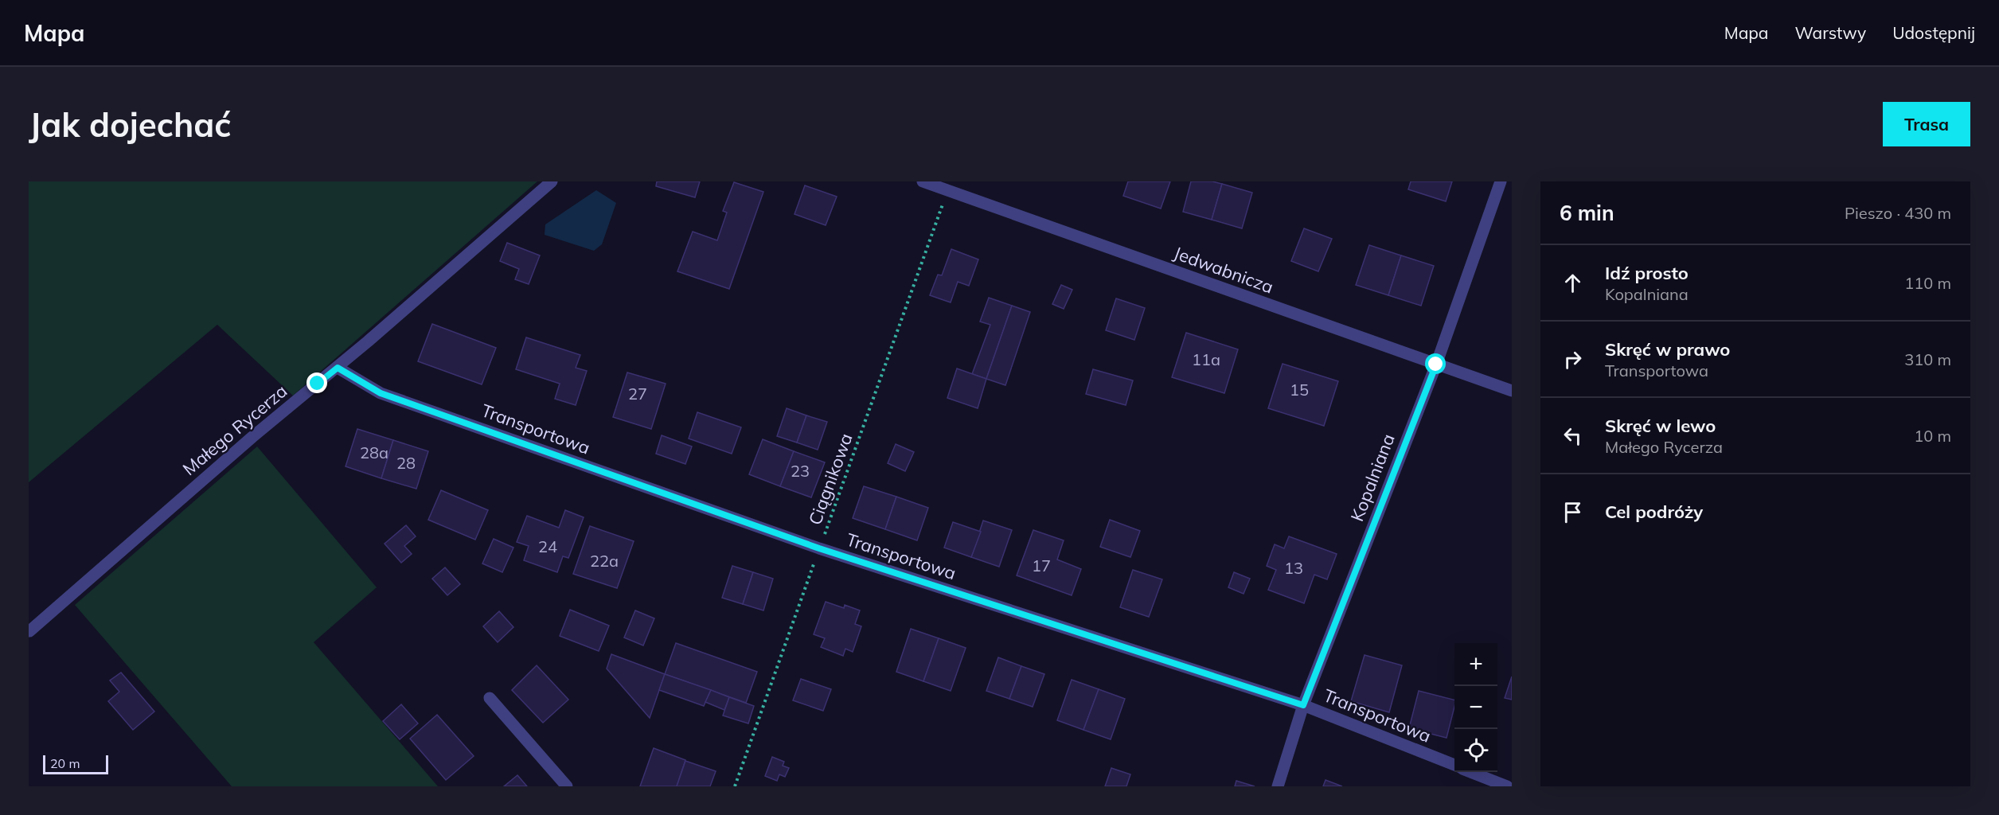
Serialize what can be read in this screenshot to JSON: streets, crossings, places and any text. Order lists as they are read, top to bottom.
{
  "streets": {
    "street": [
      "Jedwabnicza",
      "Transportowa",
      "Małego Rycerza",
      "Kopalniana"
    ],
    "path": ["Ciągnikowa"]
  },
  "crossings": [
    ["Jedwabnicza", "Kopalniana"],
    ["Jedwabnicza", "Ciągnikowa"],
    ["Transportowa", "Małego Rycerza"],
    ["Transportowa", "Kopalniana"],
    ["Transportowa", "Ciągnikowa"]
  ],
  "house_numbers": [
    "11a",
    "15",
    "27",
    "28a",
    "28",
    "23",
    "24",
    "22a",
    "17",
    "13"
  ],
  "scale_bar": "20 m",
  "page": {
    "header": "Mapa",
    "nav": ["Mapa", "Warstwy", "Udostępnij"],
    "buttons": "Trasa",
    "title": "Jak dojechać",
    "heading": ["6 min", "Pieszo · 430 m"],
    "list": [
      ["Idź prosto", "Kopalniana", "110 m"],
      ["Skręć w prawo", "Transportowa", "310 m"],
      ["Skręć w lewo", "Małego Rycerza", "10 m"],
      "Cel podróży"
    ],
    "map_buttons": ["+", "−"],
    "scale": "20 m"
  }
}
